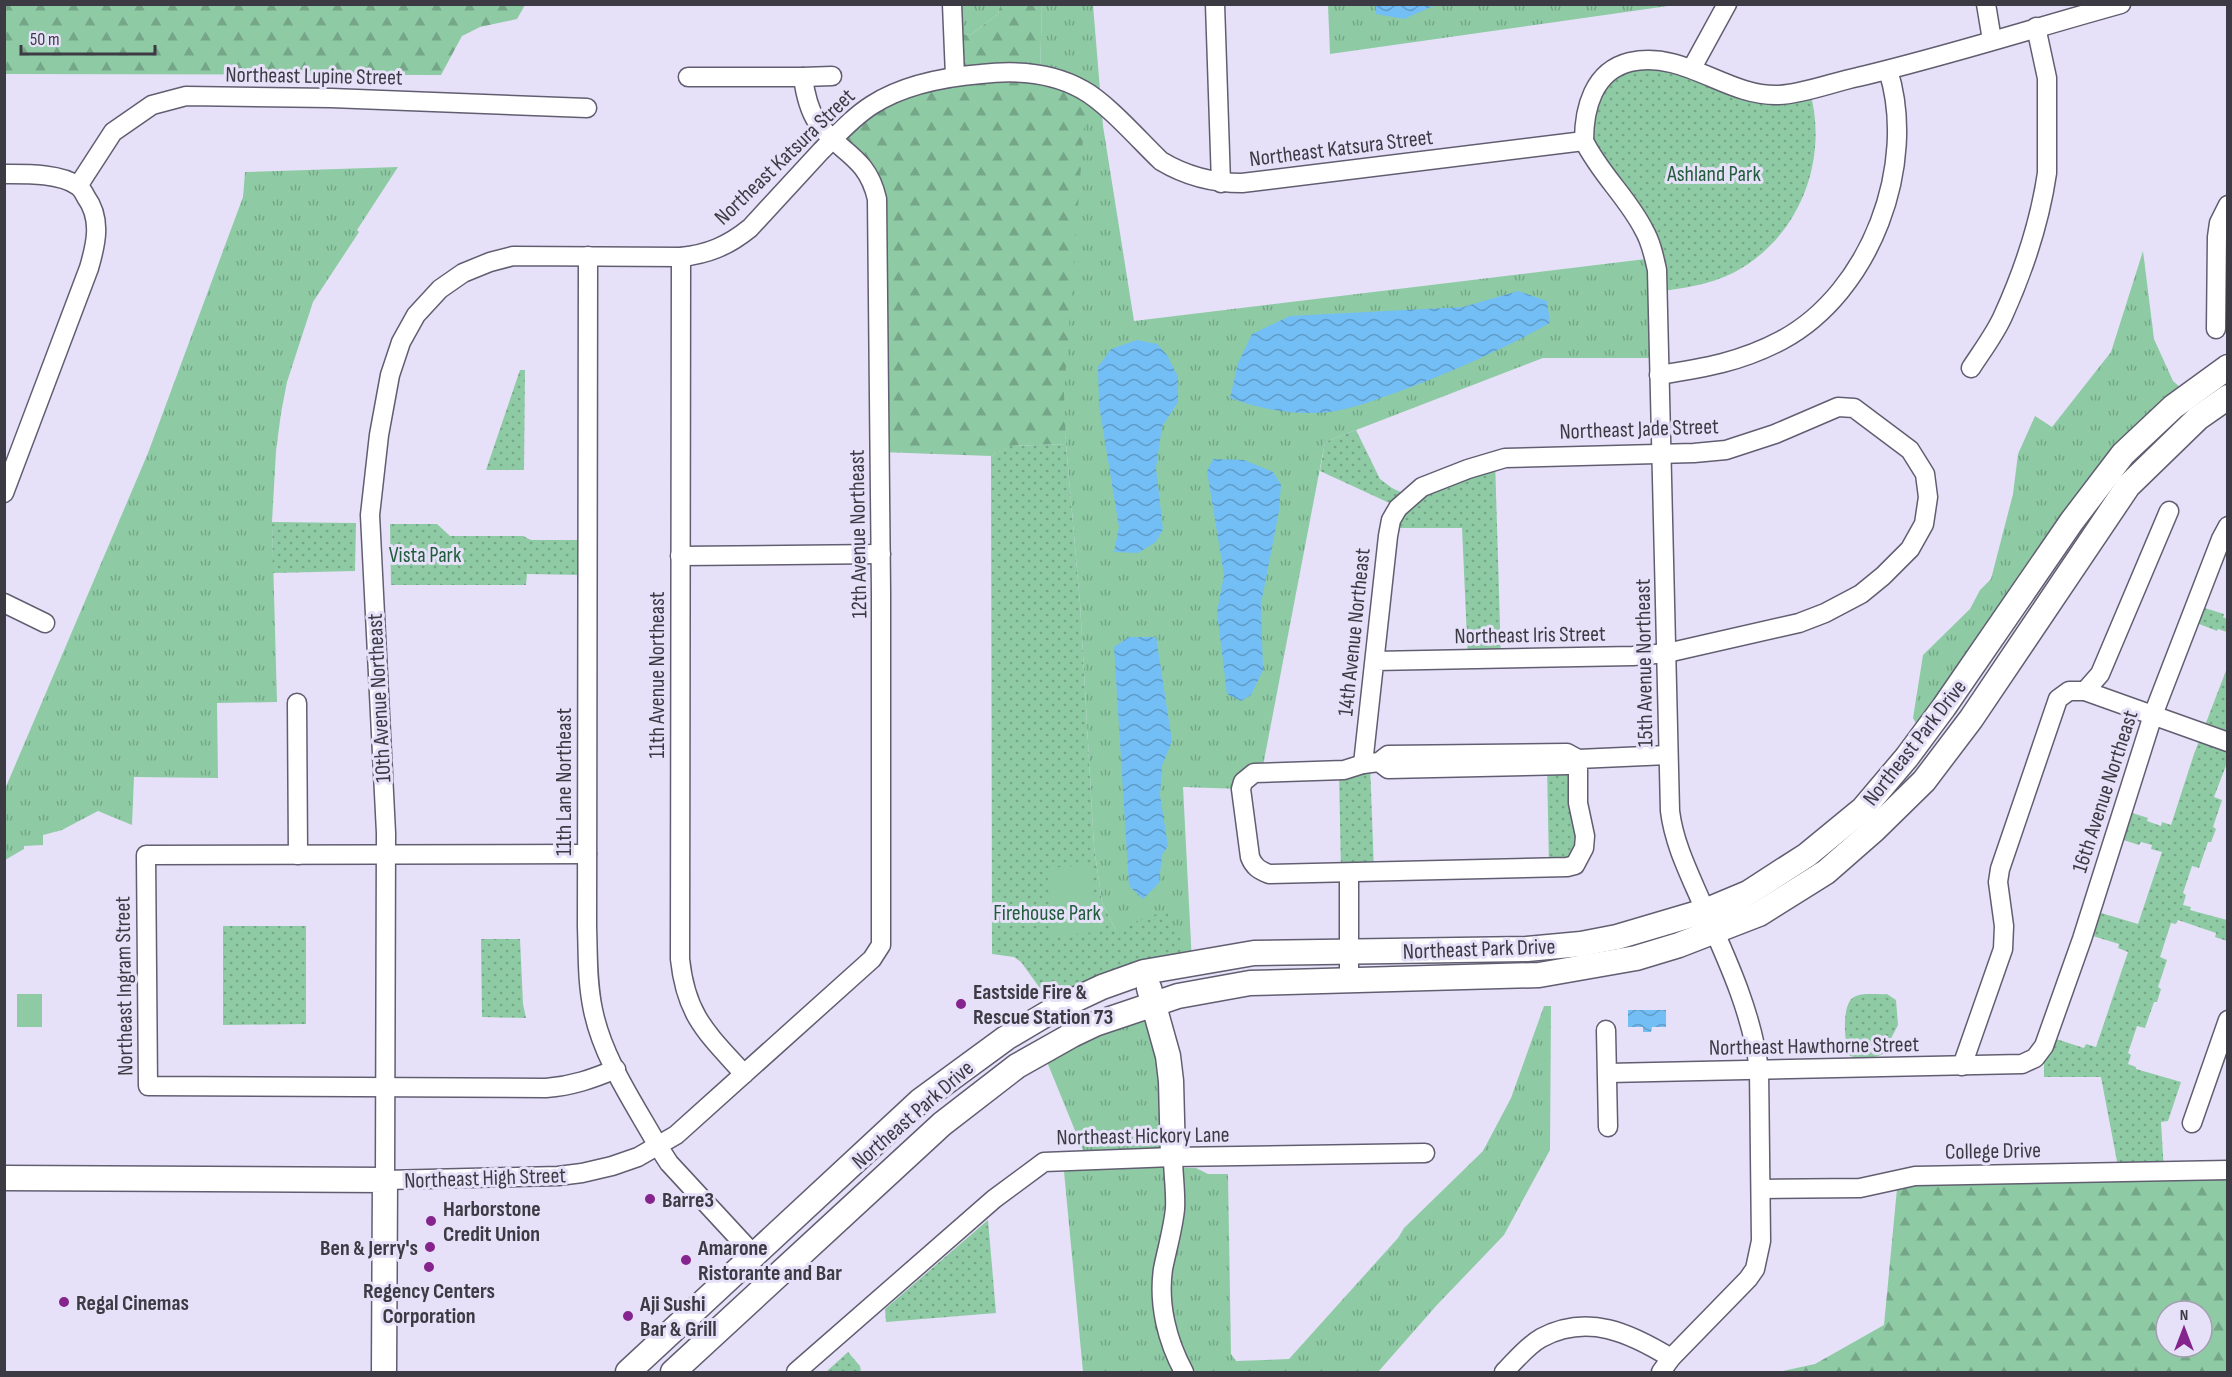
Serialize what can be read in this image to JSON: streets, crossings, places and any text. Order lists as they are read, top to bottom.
{
  "streets": {
    "street": [
      "Northeast Lupine Street",
      "Northeast Katsura Street",
      "Northeast Jade Street",
      "12th Avenue Northeast",
      "14th Avenue Northeast",
      "Northeast Iris Street",
      "15th Avenue Northeast",
      "11th Avenue Northeast",
      "10th Avenue Northeast",
      "Northeast Park Drive",
      "11th Lane Northeast",
      "16th Avenue Northeast",
      "Northeast Ingram Street",
      "Northeast Hawthorne Street",
      "Northeast Hickory Lane",
      "College Drive",
      "Northeast High Street"
    ]
  },
  "crossings": [
    ["Northeast Katsura Street", "12th Avenue Northeast"],
    ["Northeast Katsura Street", "15th Avenue Northeast"],
    ["Northeast Katsura Street", "11th Avenue Northeast"],
    ["Northeast Katsura Street", "10th Avenue Northeast"],
    ["Northeast Jade Street", "14th Avenue Northeast"],
    ["Northeast Jade Street", "Northeast Iris Street"],
    ["Northeast Jade Street", "15th Avenue Northeast"],
    ["12th Avenue Northeast", "Northeast High Street"],
    ["14th Avenue Northeast", "Northeast Iris Street"],
    ["Northeast Iris Street", "15th Avenue Northeast"],
    ["15th Avenue Northeast", "Northeast Park Drive"],
    ["15th Avenue Northeast", "Northeast Hawthorne Street"],
    ["15th Avenue Northeast", "College Drive"],
    ["11th Avenue Northeast", "10th Avenue Northeast"],
    ["11th Avenue Northeast", "Northeast High Street"],
    ["10th Avenue Northeast", "11th Lane Northeast"],
    ["10th Avenue Northeast", "Northeast Ingram Street"],
    ["10th Avenue Northeast", "Northeast High Street"],
    ["Northeast Park Drive", "11th Lane Northeast"],
    ["11th Lane Northeast", "Northeast Ingram Street"],
    ["11th Lane Northeast", "Northeast High Street"],
    ["16th Avenue Northeast", "Northeast Hawthorne Street"]
  ],
  "parks": ["Ashland Park", "Vista Park", "Firehouse Park"],
  "places": [
    "Eastside Fire & Rescue Station 73",
    "Barre3",
    "Harborstone Credit Union",
    "Ben & Jerry's",
    "Amarone Ristorante and Bar",
    "Regency Centers Corporation",
    "Regal Cinemas",
    "Aji Sushi Bar & Grill"
  ],
  "scale_bar": "50 m",
  "north": "top"
}
